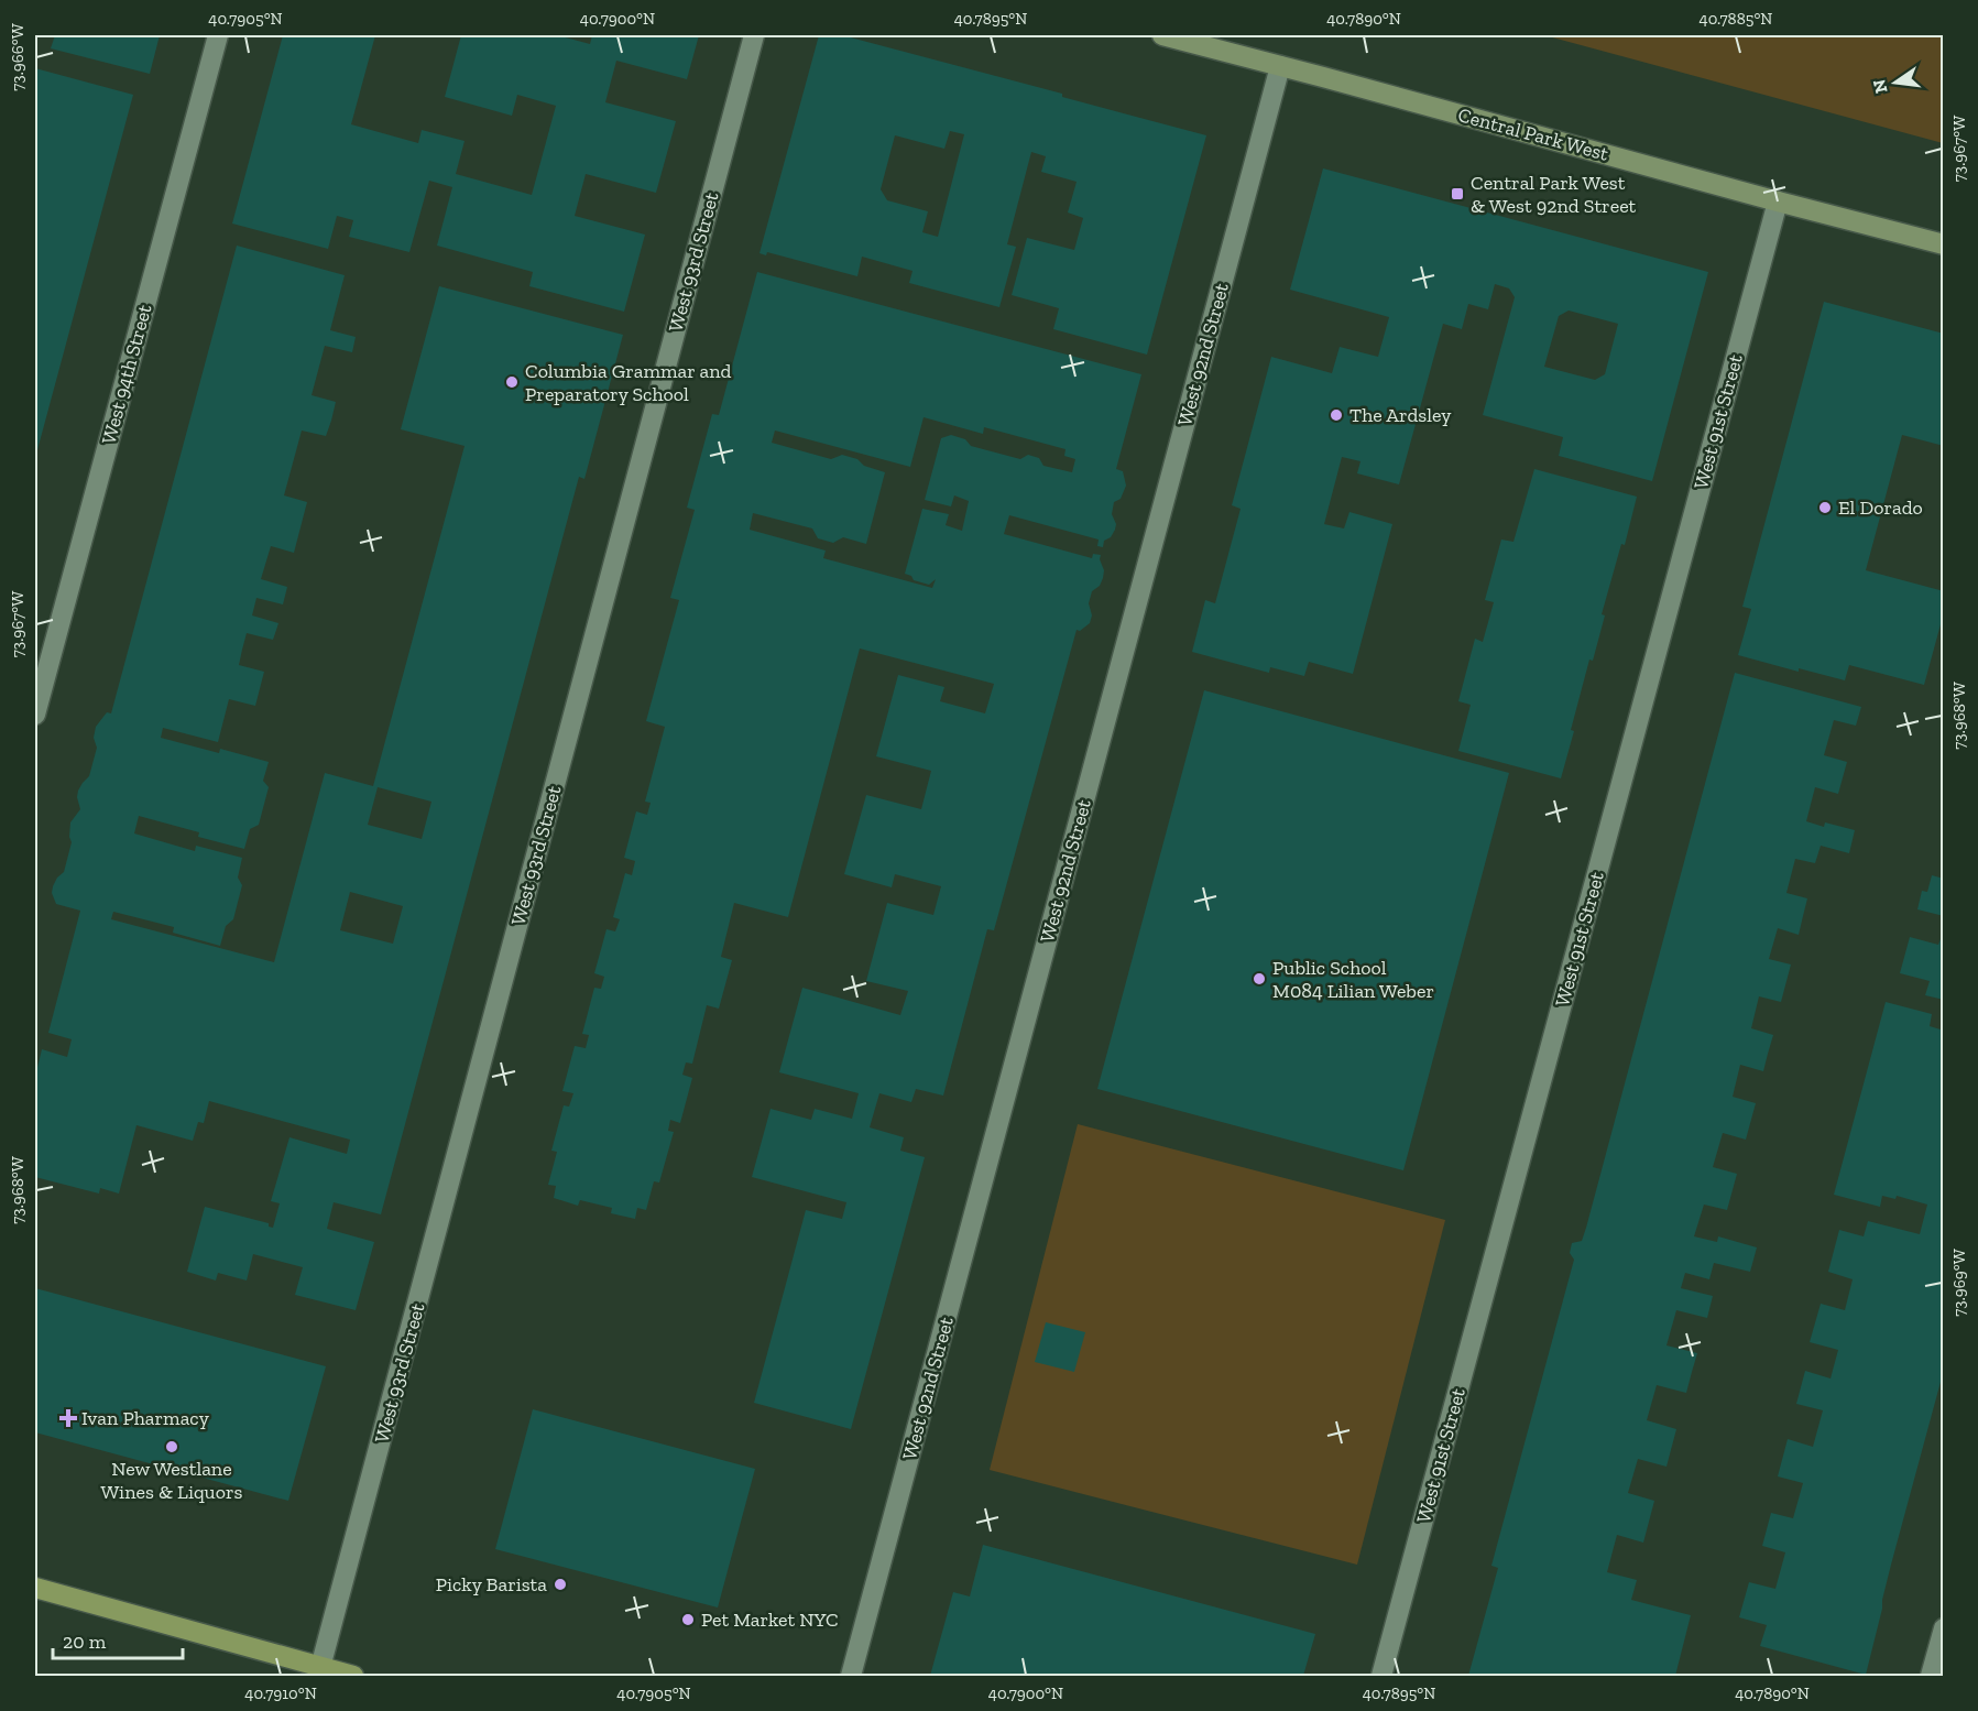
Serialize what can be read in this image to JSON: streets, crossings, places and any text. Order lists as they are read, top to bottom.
{
  "streets": {
    "main road": ["Central Park West"],
    "street": [
      "West 93rd Street",
      "West 92nd Street",
      "West 94th Street",
      "West 91st Street"
    ]
  },
  "crossings": [
    ["Central Park West", "West 92nd Street"],
    ["Central Park West", "West 91st Street"]
  ],
  "places": {
    "transit": ["Central Park West & West 92nd Street"],
    "other": [
      "Columbia Grammar and Preparatory School",
      "The Ardsley",
      "El Dorado",
      "Public School M084 Lilian Weber",
      "New Westlane Wines & Liquors",
      "Picky Barista",
      "Pet Market NYC"
    ],
    "health": ["Ivan Pharmacy"]
  },
  "scale_bar": "20 m",
  "north": "left",
  "coordinates": [
    "40.7905°N",
    "40.7900°N",
    "40.7895°N",
    "40.7890°N",
    "40.7885°N",
    "73.966°W",
    "73.967°W",
    "73.968°W",
    "73.969°W",
    "40.7910°N"
  ]
}
